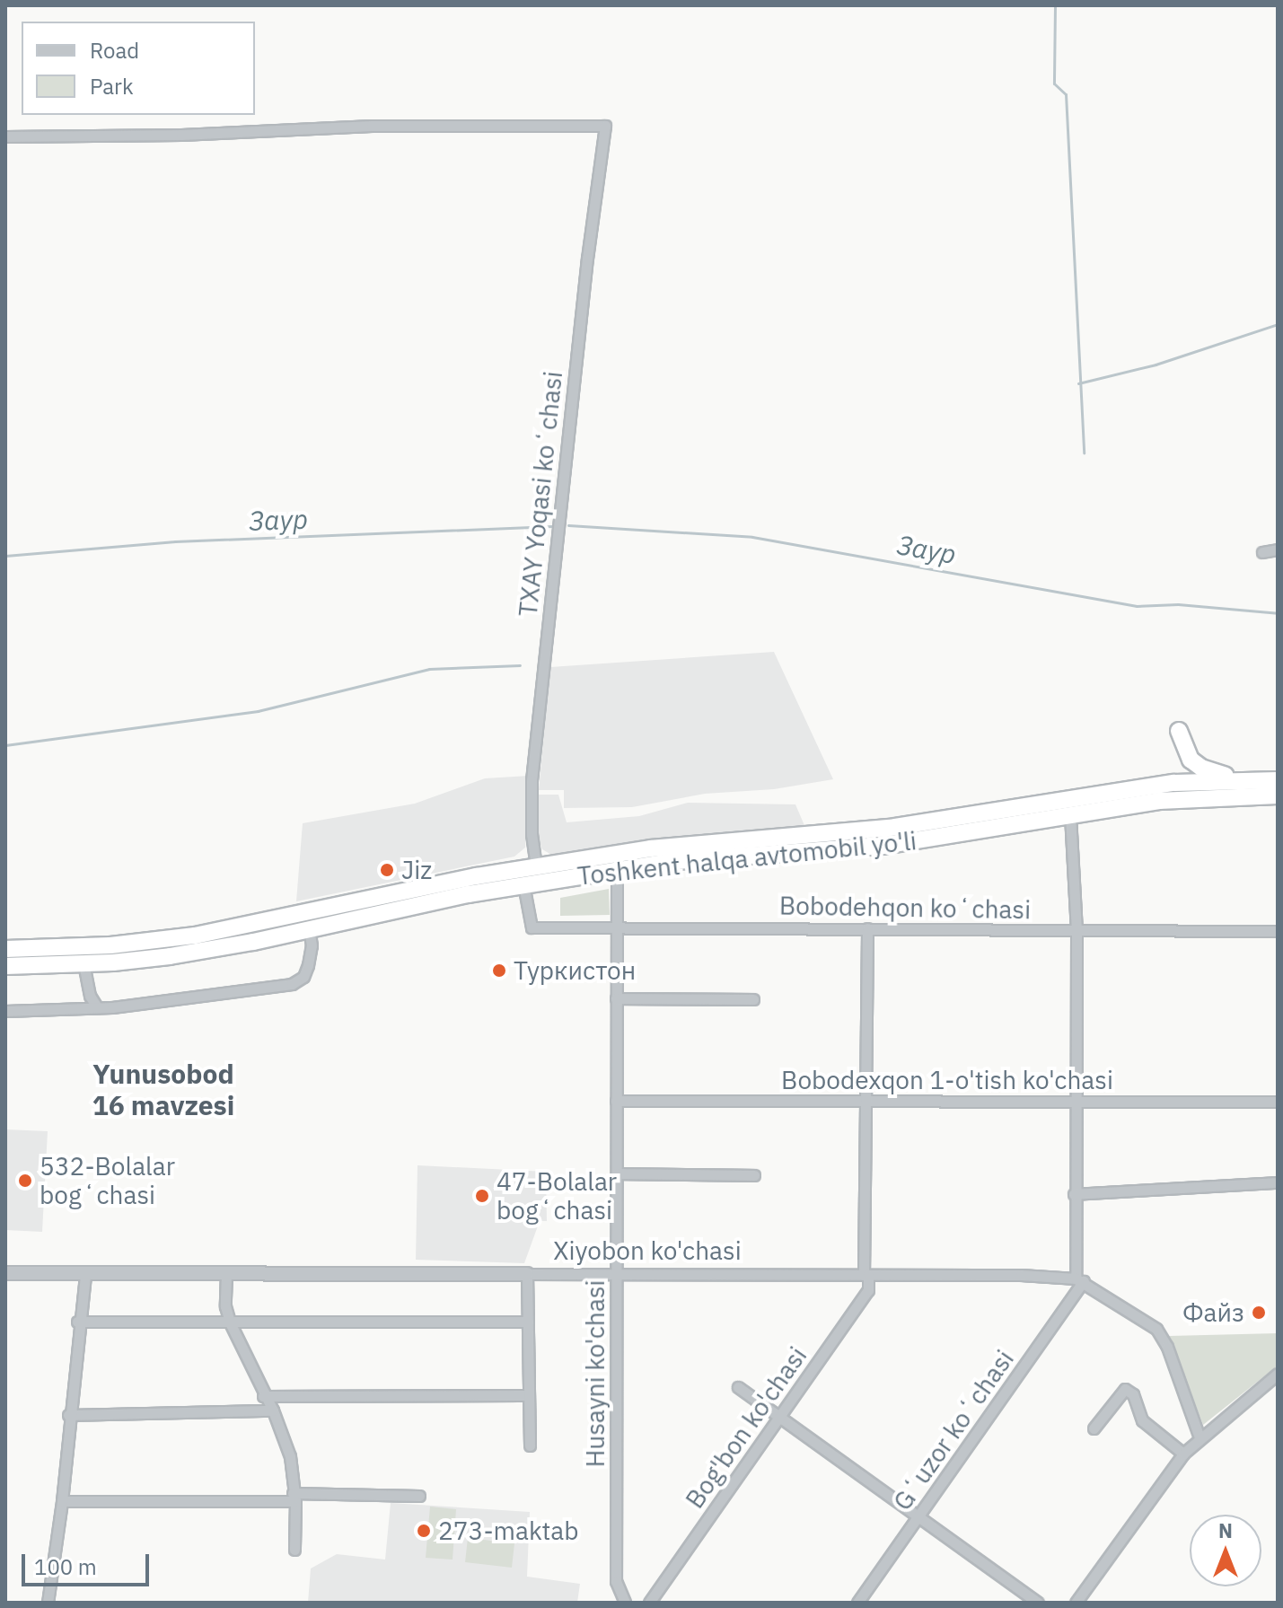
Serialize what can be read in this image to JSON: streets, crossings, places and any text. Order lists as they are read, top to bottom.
{
  "streets": {
    "highway": ["Toshkent halqa avtomobil yo'li"],
    "street": [
      "TXAY Yoqasi koʻchasi",
      "Bobodehqon koʻchasi",
      "Bobodexqon 1-o'tish ko'chasi",
      "Xiyobon ko'chasi",
      "Husayni ko'chasi",
      "Bog'bon ko'chasi",
      "Gʻuzor koʻchasi"
    ]
  },
  "crossings": [
    ["TXAY Yoqasi koʻchasi", "Toshkent halqa avtomobil yo'li"],
    ["Toshkent halqa avtomobil yo'li", "Bobodehqon koʻchasi"],
    ["Toshkent halqa avtomobil yo'li", "Husayni ko'chasi"],
    ["Bobodehqon koʻchasi", "Husayni ko'chasi"],
    ["Bobodehqon koʻchasi", "Bog'bon ko'chasi"],
    ["Bobodexqon 1-o'tish ko'chasi", "Husayni ko'chasi"],
    ["Bobodexqon 1-o'tish ko'chasi", "Bog'bon ko'chasi"],
    ["Xiyobon ko'chasi", "Husayni ko'chasi"],
    ["Xiyobon ko'chasi", "Bog'bon ko'chasi"],
    ["Xiyobon ko'chasi", "Gʻuzor koʻchasi"]
  ],
  "districts": ["Yunusobod 16 mavzesi"],
  "water": ["Заур"],
  "places": [
    "Jiz",
    "Туркистон",
    "532-Bolalar bogʻchasi",
    "47-Bolalar bogʻchasi",
    "Файз",
    "273-maktab"
  ],
  "legend": ["Road", "Park"],
  "scale_bar": "100 m",
  "north": "top"
}
